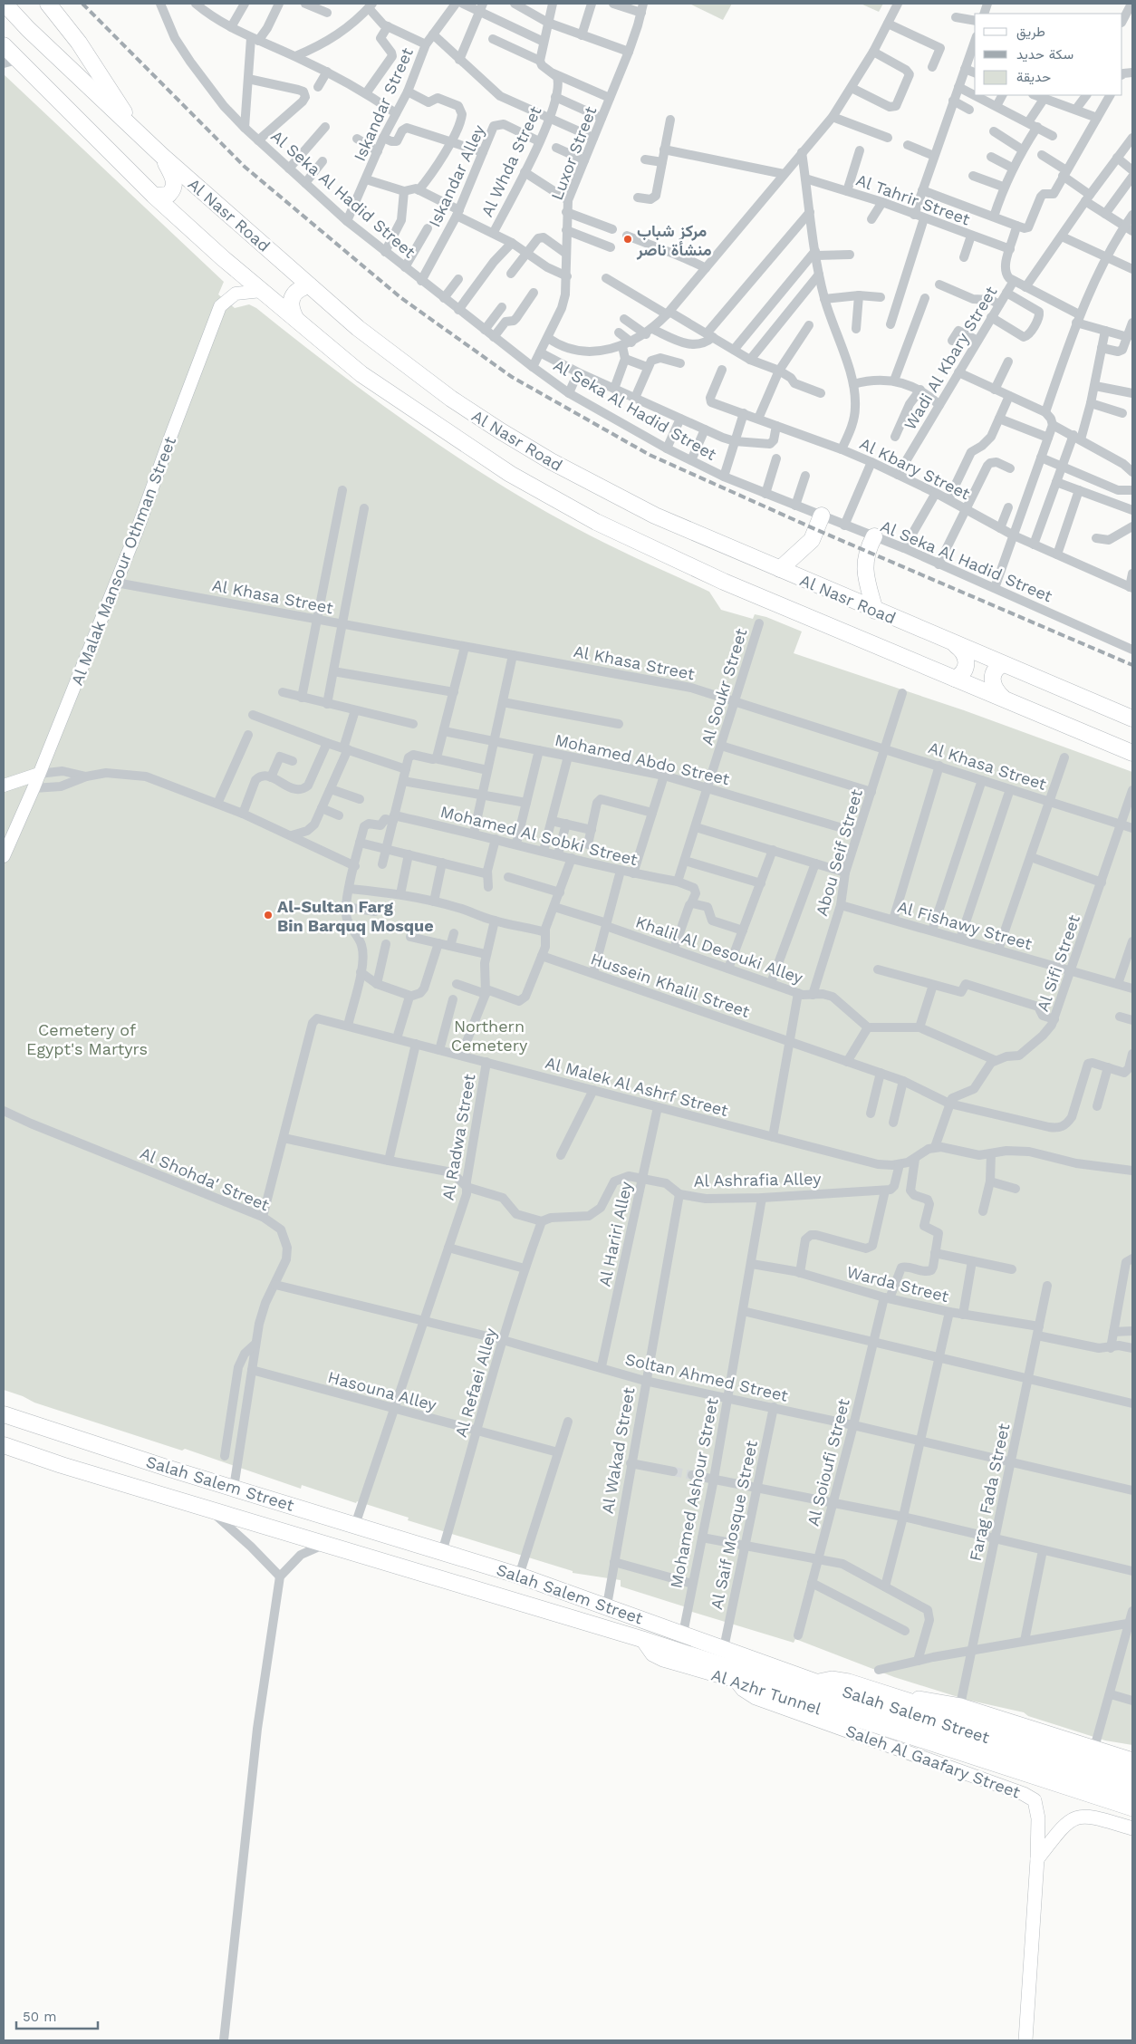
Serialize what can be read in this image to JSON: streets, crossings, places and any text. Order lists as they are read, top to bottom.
{
  "streets": {
    "highway": ["Al Nasr Road", "Salah Salem Street"],
    "main road": ["Al Malak Mansour Othman Street", "Al Azhr Tunnel", "Saleh Al Gaafary Street"],
    "street": [
      "Iskandar Street",
      "Luxor Street",
      "Al Whda Street",
      "Iskandar Alley",
      "Al Seka Al Hadid Street",
      "Al Tahrir Street",
      "Wadi Al Kbary Street",
      "Al Kbary Street",
      "Al Khasa Street",
      "Al Soukr Street",
      "Mohamed Abdo Street",
      "Mohamed Al Sobki Street",
      "Abou Seif Street",
      "Al Fishawy Street",
      "Khalil Al Desouki Alley",
      "Al Sifi Street",
      "Hussein Khalil Street",
      "Al Malek Al Ashrf Street",
      "Al Radwa Street",
      "Al Shohda' Street",
      "Al Ashrafia Alley",
      "Al Hariri Alley",
      "Warda Street",
      "Soltan Ahmed Street",
      "Al Refaei Alley",
      "Hasouna Alley",
      "Al Wakad Street",
      "Al Soioufi Street",
      "Farag Fada Street",
      "Mohamed Ashour Street",
      "Al Saif Mosque Street"
    ]
  },
  "crossings": [
    ["Iskandar Street", "Al Seka Al Hadid Street"],
    ["Luxor Street", "Al Seka Al Hadid Street"],
    ["Al Whda Street", "Iskandar Alley"],
    ["Iskandar Alley", "Al Seka Al Hadid Street"],
    ["Al Nasr Road", "Al Malak Mansour Othman Street"],
    ["Wadi Al Kbary Street", "Al Kbary Street"],
    ["Al Malak Mansour Othman Street", "Al Khasa Street"],
    ["Al Khasa Street", "Al Soukr Street"],
    ["Al Khasa Street", "Abou Seif Street"],
    ["Al Khasa Street", "Al Sifi Street"],
    ["Al Soukr Street", "Mohamed Abdo Street"],
    ["Al Soukr Street", "Mohamed Al Sobki Street"],
    ["Mohamed Abdo Street", "Abou Seif Street"],
    ["Abou Seif Street", "Al Fishawy Street"],
    ["Abou Seif Street", "Khalil Al Desouki Alley"],
    ["Al Fishawy Street", "Al Sifi Street"],
    ["Al Malek Al Ashrf Street", "Al Radwa Street"],
    ["Al Malek Al Ashrf Street", "Al Shohda' Street"],
    ["Al Malek Al Ashrf Street", "Al Hariri Alley"],
    ["Al Radwa Street", "Soltan Ahmed Street"],
    ["Al Radwa Street", "Hasouna Alley"],
    ["Al Radwa Street", "Salah Salem Street"],
    ["Al Shohda' Street", "Soltan Ahmed Street"],
    ["Al Shohda' Street", "Hasouna Alley"],
    ["Al Shohda' Street", "Salah Salem Street"],
    ["Al Ashrafia Alley", "Al Hariri Alley"],
    ["Al Ashrafia Alley", "Al Refaei Alley"],
    ["Al Ashrafia Alley", "Al Wakad Street"],
    ["Al Ashrafia Alley", "Mohamed Ashour Street"],
    ["Al Hariri Alley", "Soltan Ahmed Street"],
    ["Warda Street", "Al Soioufi Street"],
    ["Warda Street", "Farag Fada Street"],
    ["Warda Street", "Mohamed Ashour Street"],
    ["Soltan Ahmed Street", "Al Refaei Alley"],
    ["Soltan Ahmed Street", "Al Wakad Street"],
    ["Soltan Ahmed Street", "Al Soioufi Street"],
    ["Soltan Ahmed Street", "Farag Fada Street"],
    ["Soltan Ahmed Street", "Mohamed Ashour Street"],
    ["Soltan Ahmed Street", "Al Saif Mosque Street"],
    ["Al Refaei Alley", "Hasouna Alley"],
    ["Al Refaei Alley", "Salah Salem Street"],
    ["Al Wakad Street", "Salah Salem Street"],
    ["Salah Salem Street", "Mohamed Ashour Street"],
    ["Salah Salem Street", "Al Saif Mosque Street"],
    ["Salah Salem Street", "Al Azhr Tunnel"],
    ["Al Azhr Tunnel", "Saleh Al Gaafary Street"]
  ],
  "parks": ["Northern Cemetery", "Cemetery of Egypt's Martyrs"],
  "places": ["مركز شباب منشأة ناصر", "Al-Sultan Farg Bin Barquq Mosque"],
  "legend": ["طريق", "سكة حديد", "حديقة"],
  "scale_bar": "50 m"
}
